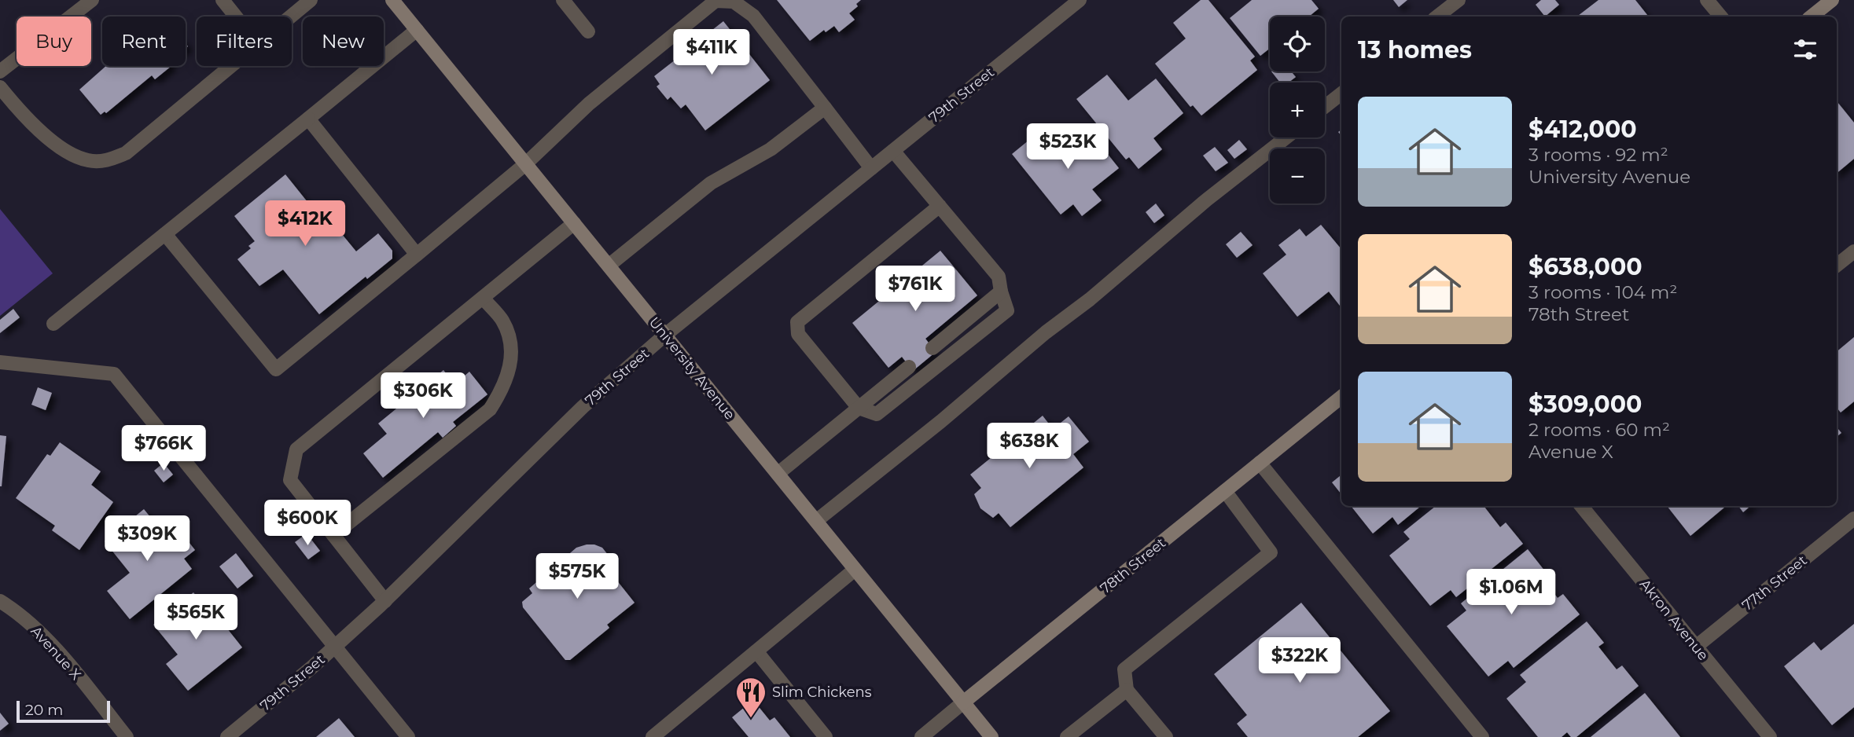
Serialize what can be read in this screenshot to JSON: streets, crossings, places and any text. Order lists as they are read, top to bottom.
{
  "streets": {
    "main road": ["University Avenue", "78th Street"],
    "street": [
      "79th Street",
      "77th Street",
      "Akron Avenue",
      "Avenue X"
    ]
  },
  "crossings": [
    ["79th Street", "University Avenue"],
    ["University Avenue", "78th Street"],
    ["77th Street", "Akron Avenue"]
  ],
  "places": {
    "restaurant": ["Slim Chickens"]
  },
  "scale_bar": "20 m",
  "page": {
    "map_buttons": ["+", "−"],
    "chip": [
      "Buy",
      "Rent",
      "Filters",
      "New"
    ],
    "heading": "13 homes",
    "price": [
      "$411K",
      "$523K",
      "$412K",
      "$761K",
      "$306K",
      "$638K",
      "$766K",
      "$600K",
      "$309K",
      "$575K",
      "$1.06M",
      "$565K",
      "$322K"
    ],
    "list": [
      {
        "name": "$412,000",
        "note": "3 rooms · 92 m² · University Avenue"
      },
      {
        "name": "$638,000",
        "note": "3 rooms · 104 m² · 78th Street"
      },
      {
        "name": "$309,000",
        "note": "2 rooms · 60 m² · Avenue X"
      }
    ],
    "scale": "20 m"
  }
}
